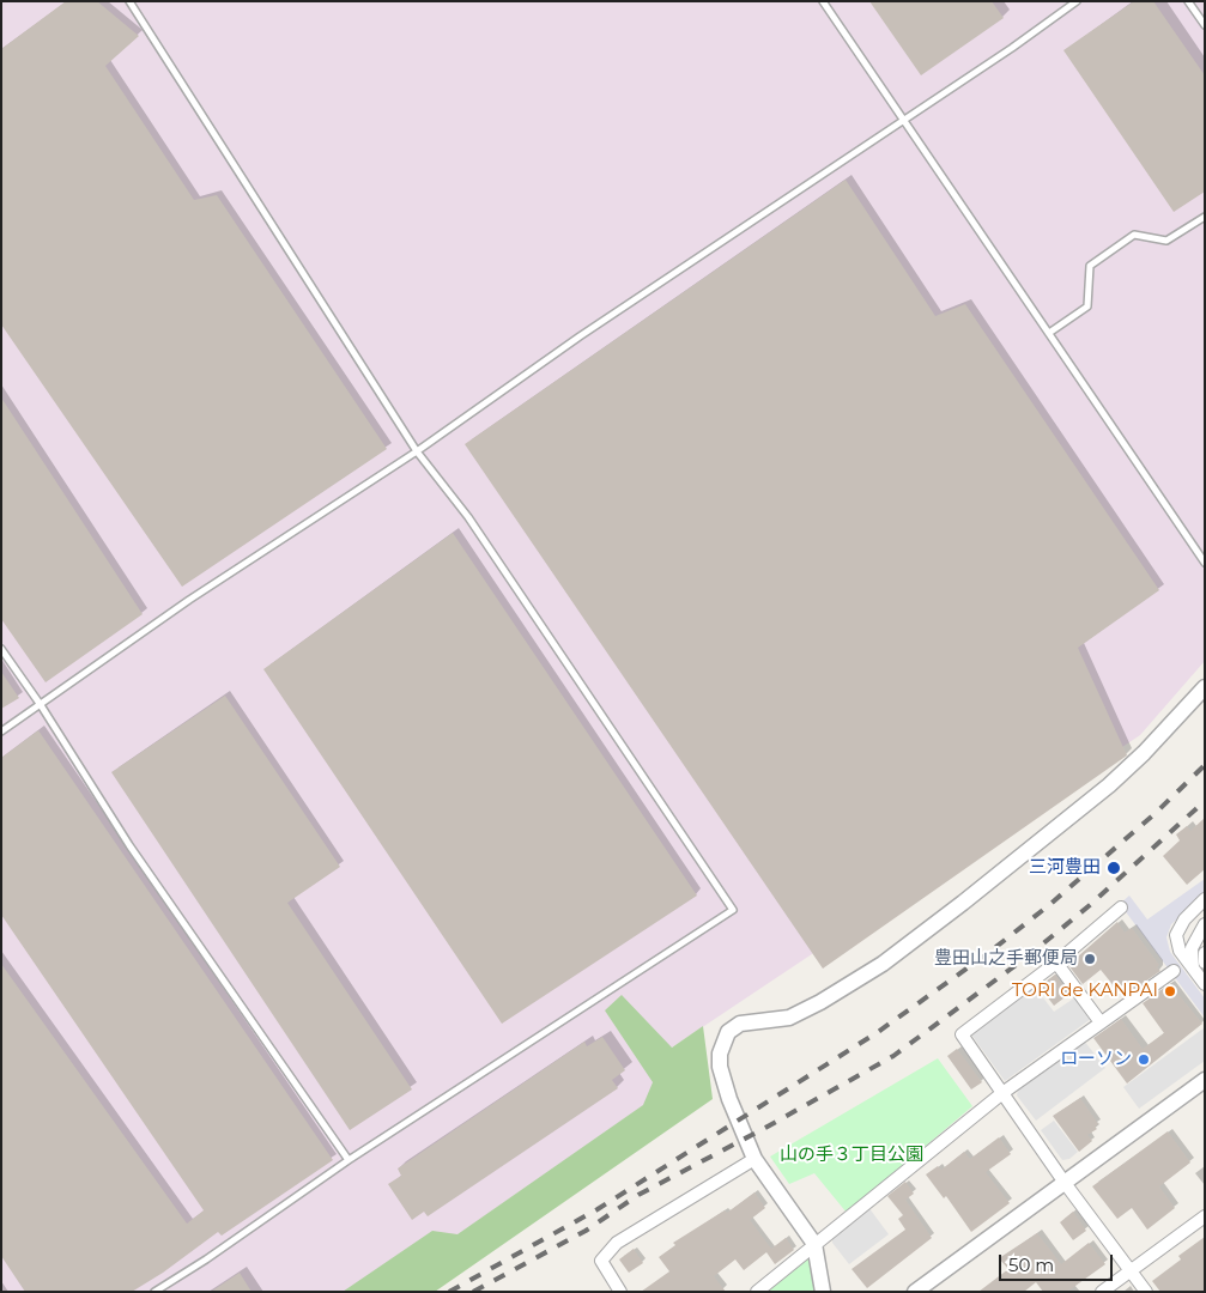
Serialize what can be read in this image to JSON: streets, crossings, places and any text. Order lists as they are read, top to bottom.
{
  "parks": ["山の手３丁目公園"],
  "places": [
    "三河豊田",
    "豊田山之手郵便局",
    "TORI de KANPAI",
    "ローソン"
  ],
  "scale_bar": "50 m"
}
